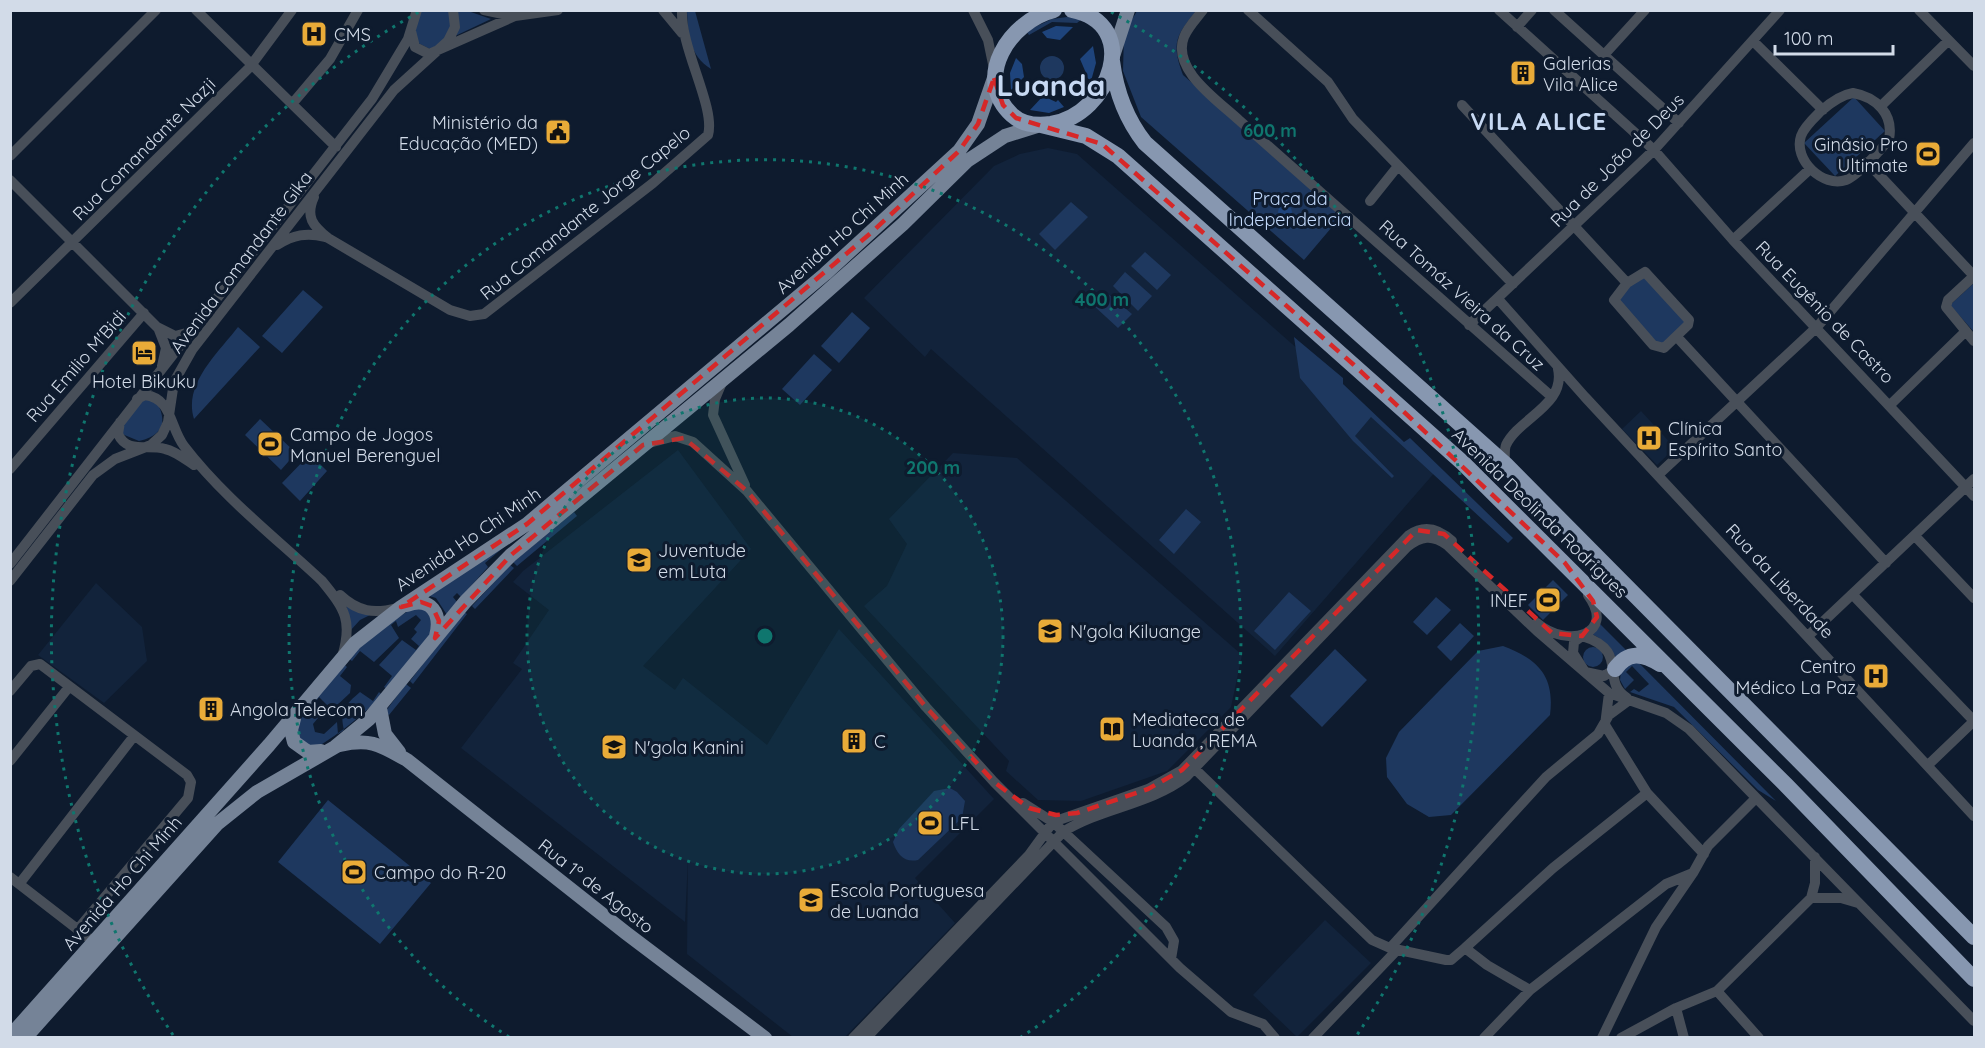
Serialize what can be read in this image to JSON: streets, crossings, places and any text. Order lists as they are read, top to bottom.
{
  "streets": {
    "highway": ["Avenida Deolinda Rodrigues"],
    "main road": ["Avenida Ho Chi Minh", "Rua 1º de Agosto"],
    "street": [
      "Rua Comandante Nazji",
      "Rua de João de Deus",
      "Rua Comandante Jorge Capelo",
      "Avenida Comandante Gika",
      "Rua Tomáz Vieira da Cruz",
      "Rua Eugênio de Castro",
      "Rua Emilio M'Bidi",
      "Rua da Liberdade"
    ]
  },
  "crossings": [
    ["Rua de João de Deus", "Rua Tomáz Vieira da Cruz"],
    ["Rua de João de Deus", "Rua Eugênio de Castro"],
    ["Rua de João de Deus", "Rua da Liberdade"],
    ["Rua Comandante Jorge Capelo", "Avenida Comandante Gika"],
    ["Avenida Ho Chi Minh", "Avenida Deolinda Rodrigues"]
  ],
  "districts": ["Luanda", "VILA ALICE"],
  "parks": ["Praça da Independencia"],
  "places": {
    "hospital": ["CMS", "Clínica Espírito Santo", "Centro Médico La Paz"],
    "building": ["Galerias Vila Alice", "Angola Telecom", "C"],
    "public building": ["Ministério da Educação (MED)"],
    "sports": [
      "Ginásio Pro Ultimate",
      "Campo de Jogos Manuel Berenguel",
      "INEF",
      "LFL",
      "Campo do R-20"
    ],
    "hotel": ["Hotel Bikuku"],
    "school or university": [
      "Juventude em Luta",
      "N'gola Kiluange",
      "N'gola Kanini",
      "Escola Portuguesa de Luanda"
    ],
    "library": ["Mediateca de Luanda , REMA"]
  },
  "scale_bar": "100 m",
  "rings": ["600 m", "400 m", "200 m"]
}
